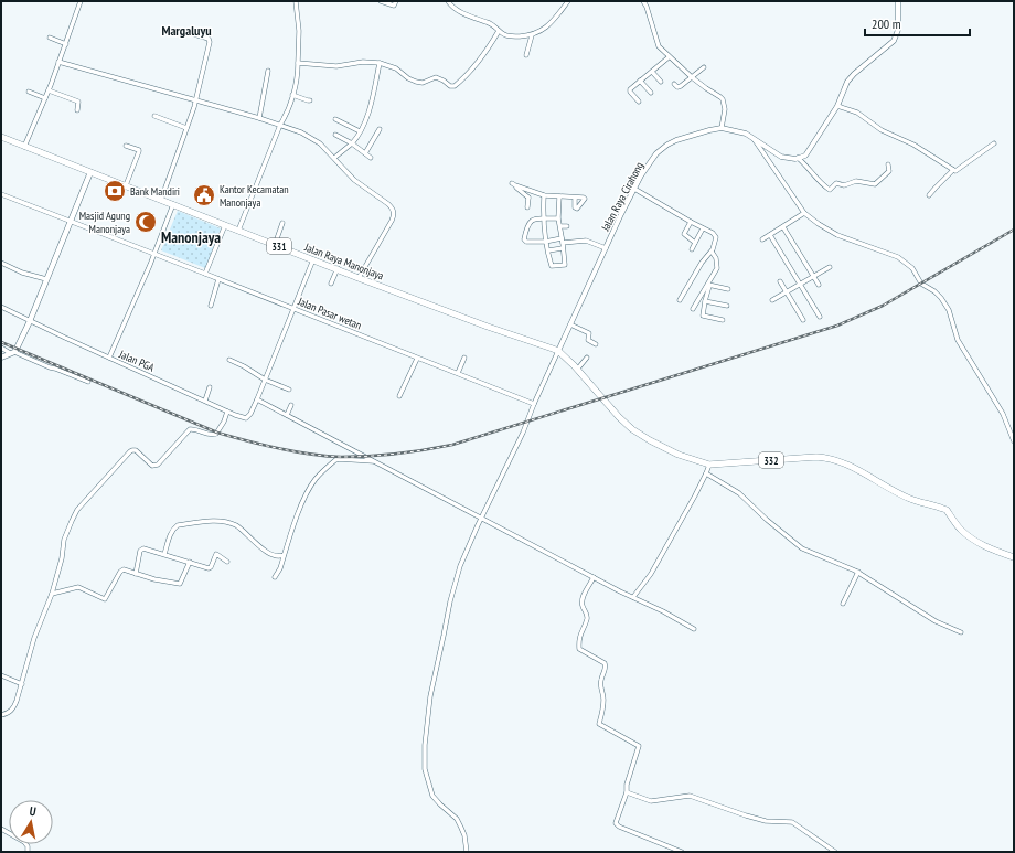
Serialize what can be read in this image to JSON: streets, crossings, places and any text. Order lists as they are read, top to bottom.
{
  "streets": {
    "main road": ["331", "Jalan Raya Manonjaya", "332"],
    "street": ["Jalan Raya Cirahong", "Jalan Pasar wetan", "Jalan PGA"]
  },
  "crossings": [
    ["Jalan Raya Cirahong", "Jalan Raya Manonjaya"],
    ["Jalan Raya Cirahong", "332"],
    ["Jalan Raya Manonjaya", "332"]
  ],
  "districts": ["Margaluyu", "Manonjaya"],
  "places": {
    "bank": ["Bank Mandiri"],
    "public building": ["Kantor Kecamatan Manonjaya"],
    "mosque": ["Masjid Agung Manonjaya"]
  },
  "scale_bar": "200 m",
  "north": "top"
}
